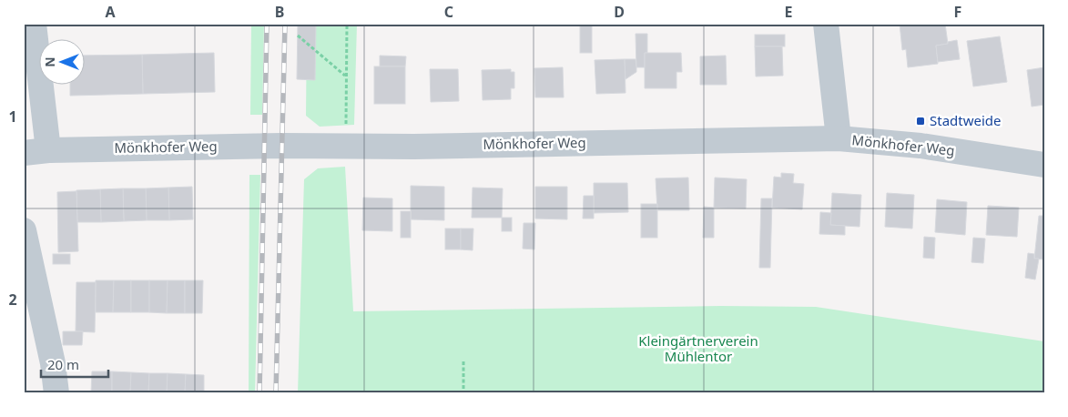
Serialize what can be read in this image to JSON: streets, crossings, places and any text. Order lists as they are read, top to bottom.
{
  "streets": {
    "street": ["Mönkhofer Weg"]
  },
  "parks": ["Kleingärtnerverein Mühlentor"],
  "places": {
    "transit": ["Stadtweide"]
  },
  "scale_bar": "20 m",
  "north": "left",
  "grid": {
    "columns": [
      "A",
      "B",
      "C",
      "D",
      "E",
      "F"
    ],
    "rows": ["1", "2"]
  }
}
